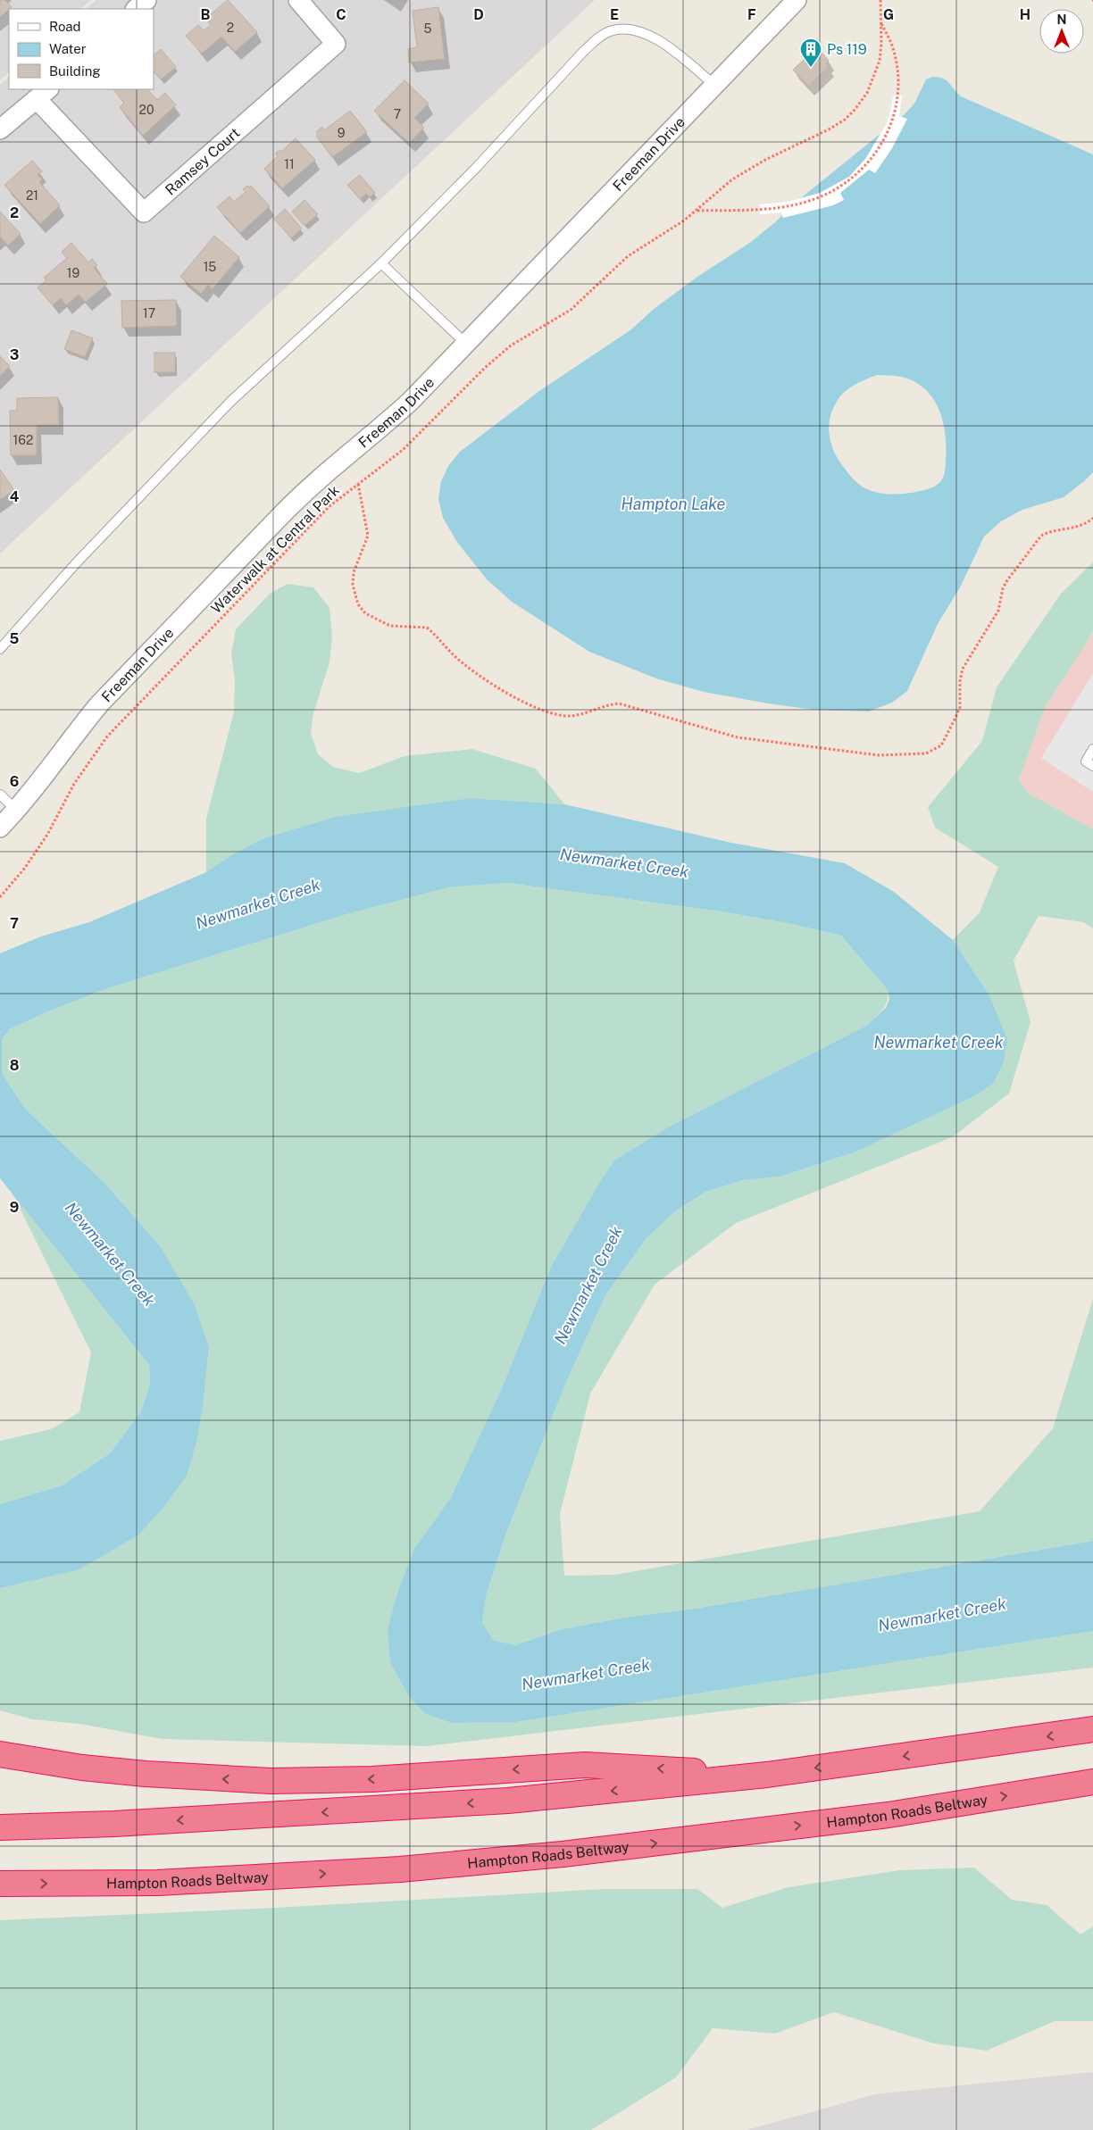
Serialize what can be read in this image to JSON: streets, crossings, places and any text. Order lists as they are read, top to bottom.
{
  "streets": {
    "highway": ["Hampton Roads Beltway"],
    "street": ["Freeman Drive", "Ramsey Court"],
    "path": ["Waterwalk at Central Park"]
  },
  "water": ["Hampton Lake", "Newmarket Creek"],
  "places": {
    "building": ["Ps 119"]
  },
  "house_numbers": [
    "2",
    "5",
    "20",
    "7",
    "9",
    "11",
    "21",
    "15",
    "19",
    "17",
    "162"
  ],
  "legend": ["Road", "Water", "Building"],
  "north": "top",
  "grid": {
    "columns": [
      "B",
      "C",
      "D",
      "E",
      "F",
      "G",
      "H"
    ],
    "rows": [
      "2",
      "3",
      "4",
      "5",
      "6",
      "7",
      "8",
      "9"
    ]
  }
}
